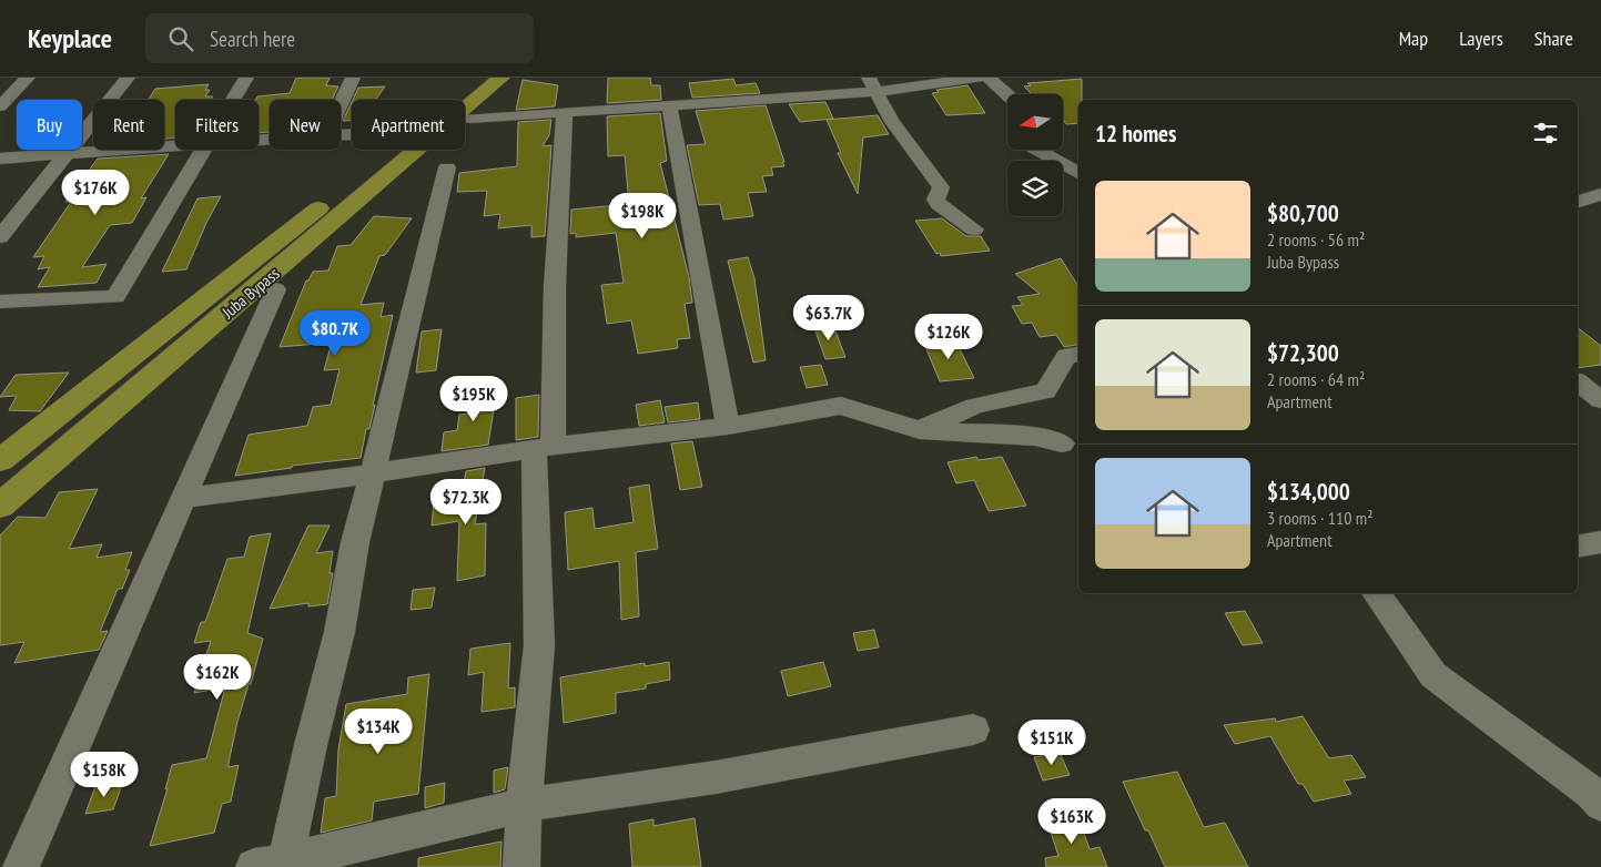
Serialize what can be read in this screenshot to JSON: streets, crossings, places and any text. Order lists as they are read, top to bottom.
{
  "streets": {
    "main road": ["Juba Bypass"]
  },
  "north": "left",
  "page": {
    "header": "Keyplace",
    "search": "Search here",
    "nav": ["Map", "Layers", "Share"],
    "chip": [
      "Buy",
      "Rent",
      "Filters",
      "New",
      "Apartment"
    ],
    "heading": "12 homes",
    "list": [
      {
        "name": "$80,700",
        "note": "2 rooms · 56 m² · Juba Bypass"
      },
      {
        "name": "$72,300",
        "note": "2 rooms · 64 m² · Apartment"
      },
      {
        "name": "$134,000",
        "note": "3 rooms · 110 m² · Apartment"
      }
    ],
    "price": [
      "$176K",
      "$198K",
      "$63.7K",
      "$80.7K",
      "$126K",
      "$195K",
      "$72.3K",
      "$162K",
      "$134K",
      "$151K",
      "$158K",
      "$163K"
    ]
  }
}
